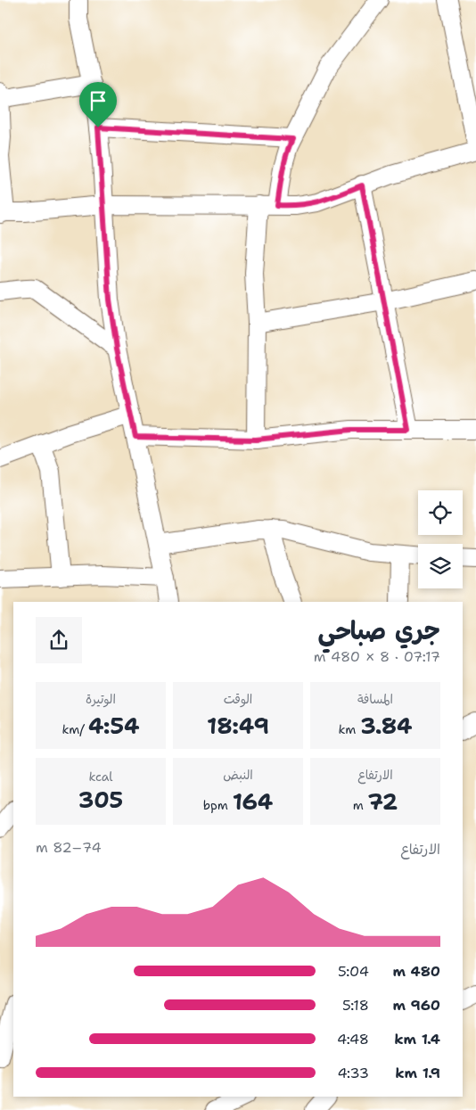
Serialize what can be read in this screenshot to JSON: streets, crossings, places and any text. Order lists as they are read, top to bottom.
{
  "page": {
    "heading": ["جري صباحي", "07:17 · 8 × 480 m"],
    "stats": [
      ["المسافة", "3.84 km"],
      ["الوقت", "18:49"],
      ["الوتيرة", "4:54 /km"],
      ["الارتفاع", "72 m"],
      ["النبض", "164 bpm"],
      ["kcal", "305"]
    ],
    "chart": ["الارتفاع", "74–82 m"],
    "list": [
      {
        "name": "480 m",
        "note": "5:04"
      },
      {
        "name": "960 m",
        "note": "5:18"
      },
      {
        "name": "1.4 km",
        "note": "4:48"
      },
      {
        "name": "1.9 km",
        "note": "4:33"
      }
    ]
  }
}
